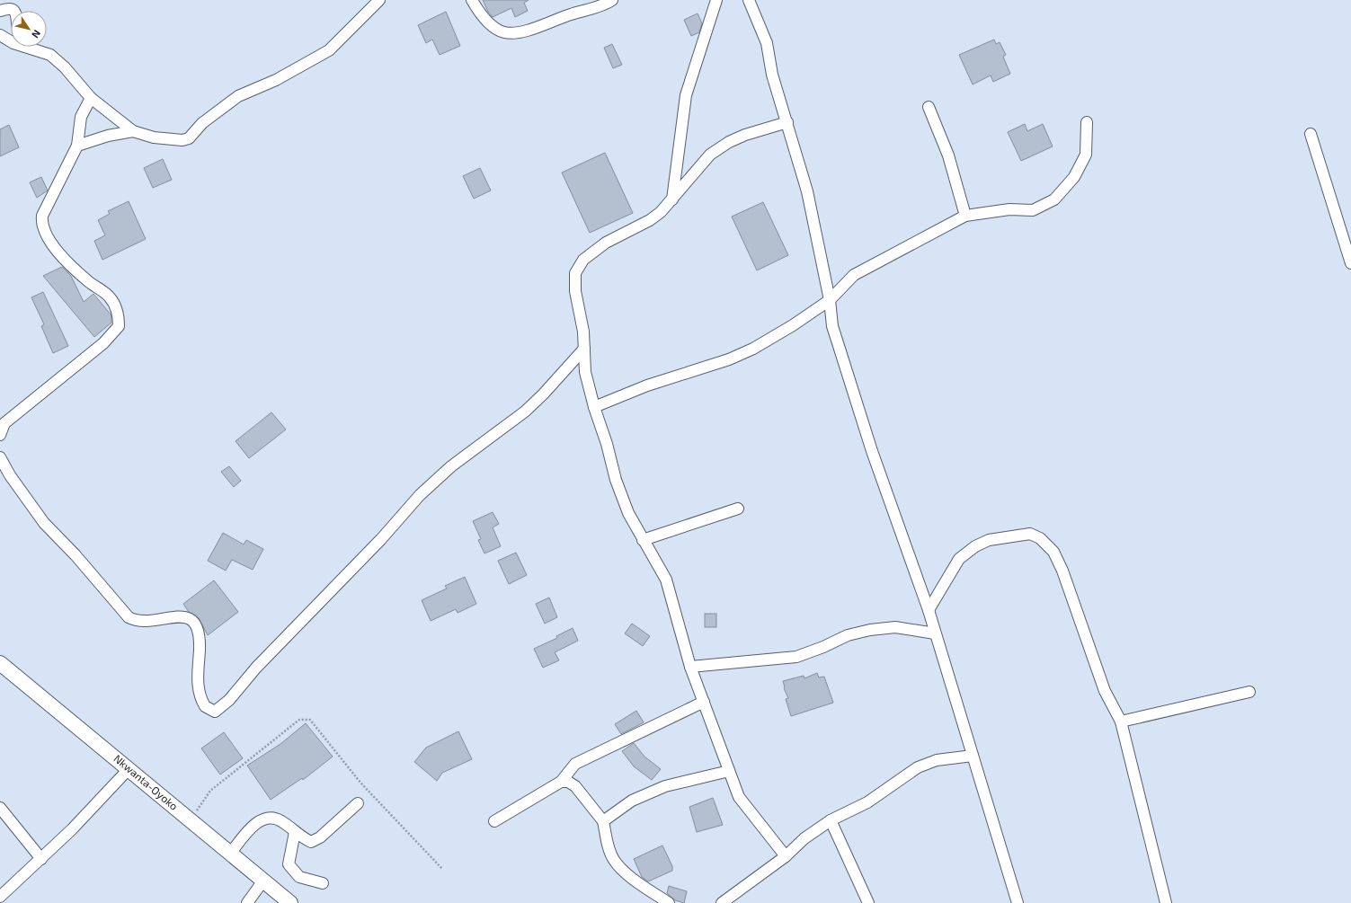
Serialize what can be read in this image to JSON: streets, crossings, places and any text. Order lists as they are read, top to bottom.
{
  "streets": {
    "street": ["Nkwanta-Oyoko"]
  },
  "north": "bottom right"
}
